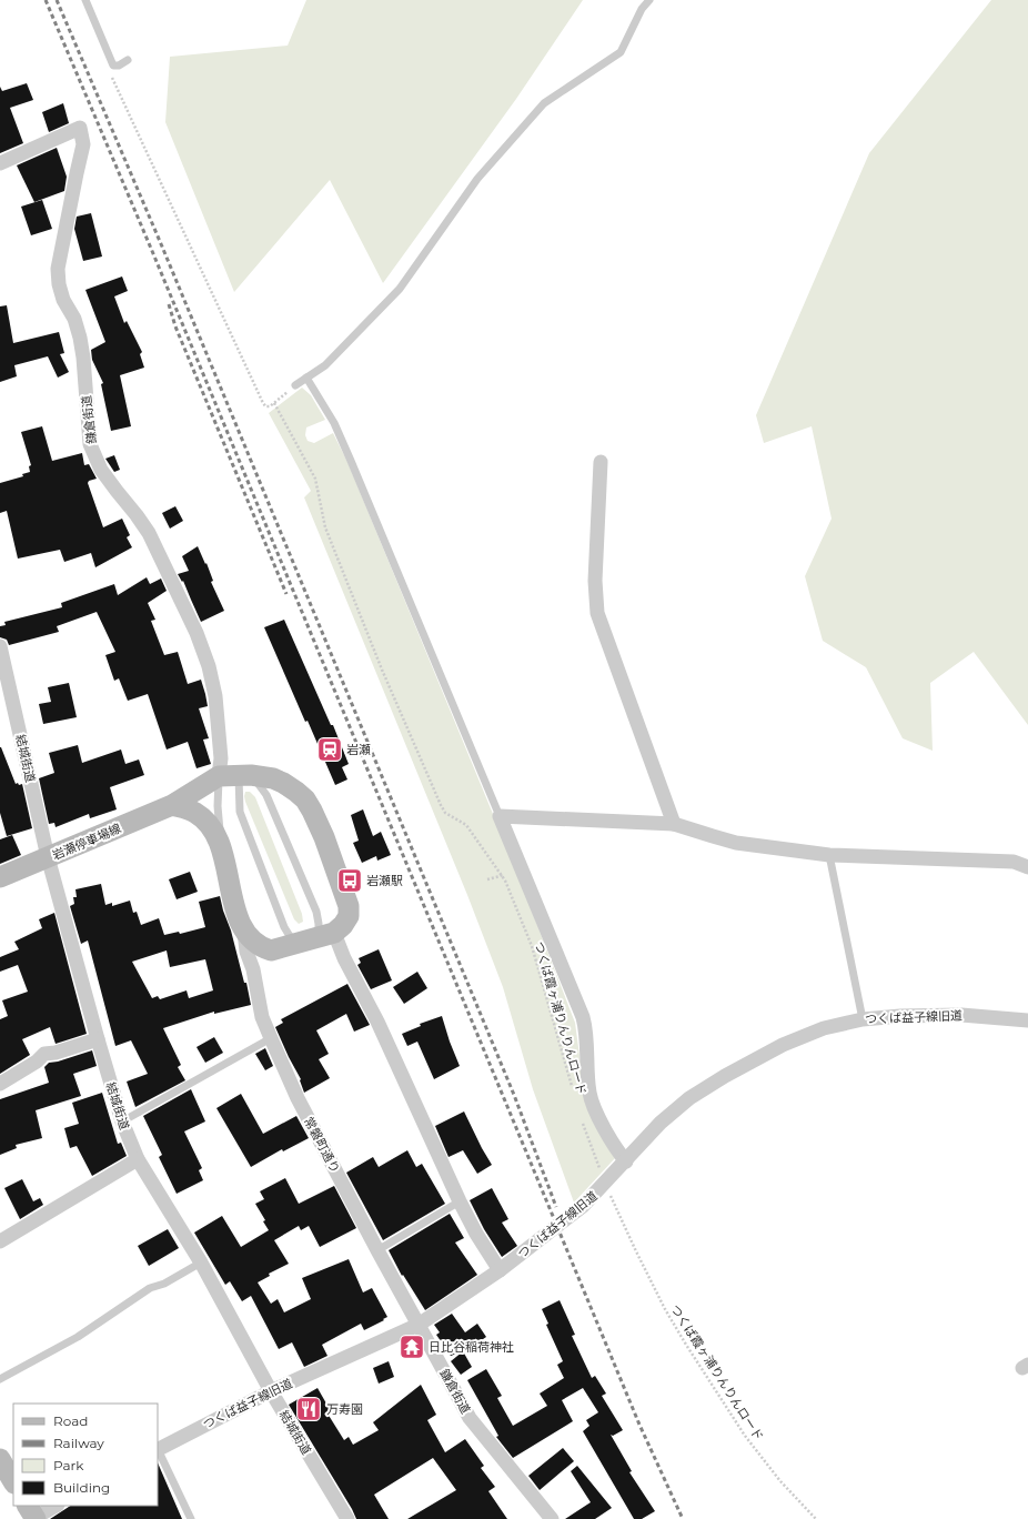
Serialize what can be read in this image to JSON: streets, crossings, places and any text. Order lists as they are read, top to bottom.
{
  "streets": {
    "street": [
      "鎌倉街道",
      "結城街道",
      "岩瀬停車場線",
      "つくば益子線旧道",
      "常磐町通り"
    ],
    "path": ["つくば霞ヶ浦りんりんロード"]
  },
  "crossings": [
    ["鎌倉街道", "岩瀬停車場線"],
    ["鎌倉街道", "つくば益子線旧道"],
    ["鎌倉街道", "常磐町通り"],
    ["結城街道", "岩瀬停車場線"],
    ["結城街道", "つくば益子線旧道"]
  ],
  "places": {
    "station": ["岩瀬"],
    "bus stop": ["岩瀬駅"],
    "temple": ["日比谷稲荷神社"],
    "restaurant": ["万寿園"]
  },
  "legend": [
    "Road",
    "Railway",
    "Park",
    "Building"
  ]
}
